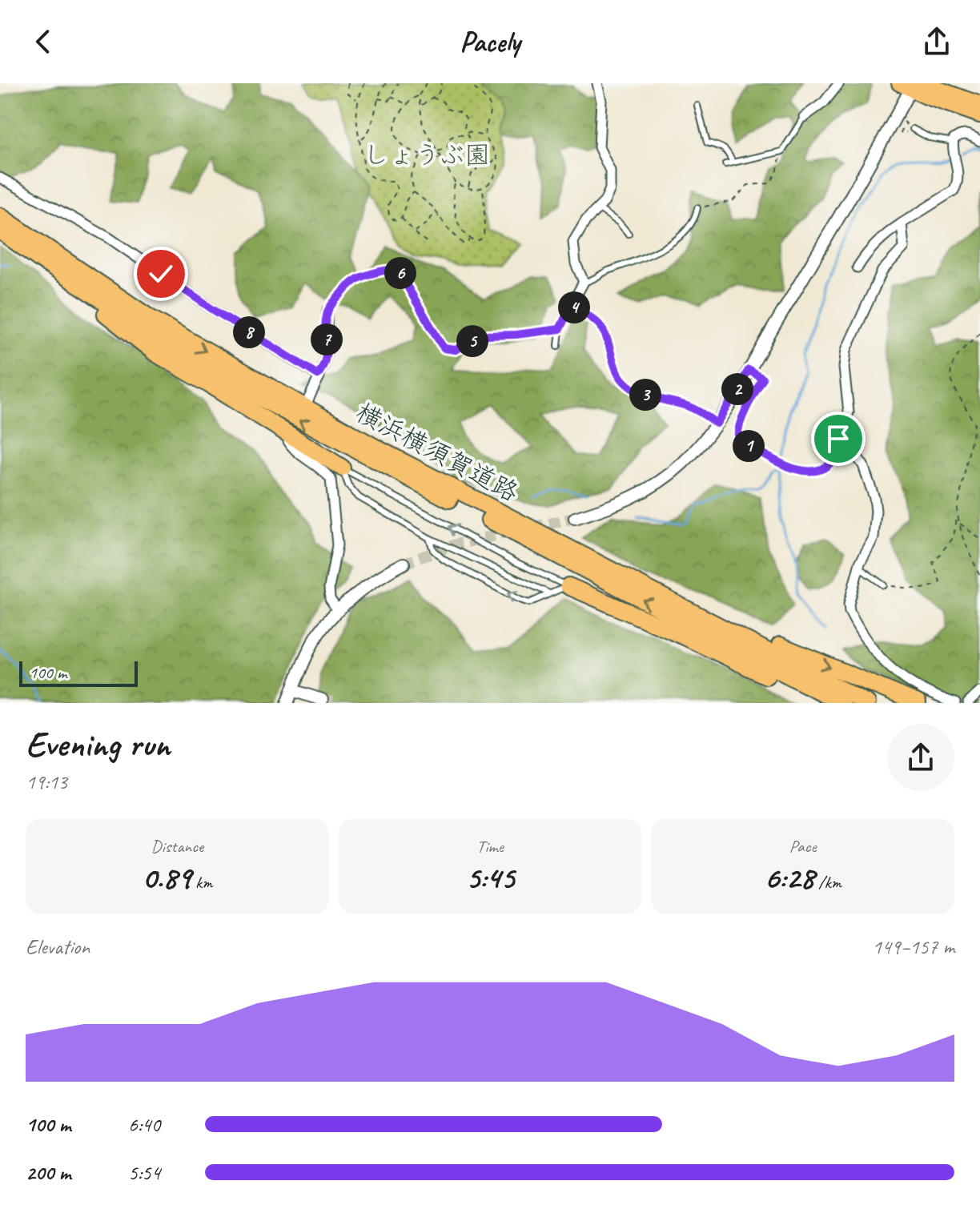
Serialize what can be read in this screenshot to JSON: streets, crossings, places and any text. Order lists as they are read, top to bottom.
{
  "streets": {
    "highway": ["横浜横須賀道路"]
  },
  "parks": ["しょうぶ園"],
  "scale_bar": "100 m",
  "page": {
    "header": "Pacely",
    "pins": [
      "6",
      "4",
      "8",
      "7",
      "5",
      "2",
      "3",
      "1"
    ],
    "scale": "100 m",
    "heading": ["Evening run", "19:13"],
    "stats": [
      ["Distance", "0.89 km"],
      ["Time", "5:45"],
      ["Pace", "6:28 /km"]
    ],
    "chart": ["Elevation", "149–157 m"],
    "list": [
      {
        "name": "100 m",
        "note": "6:40"
      },
      {
        "name": "200 m",
        "note": "5:54"
      }
    ]
  }
}
